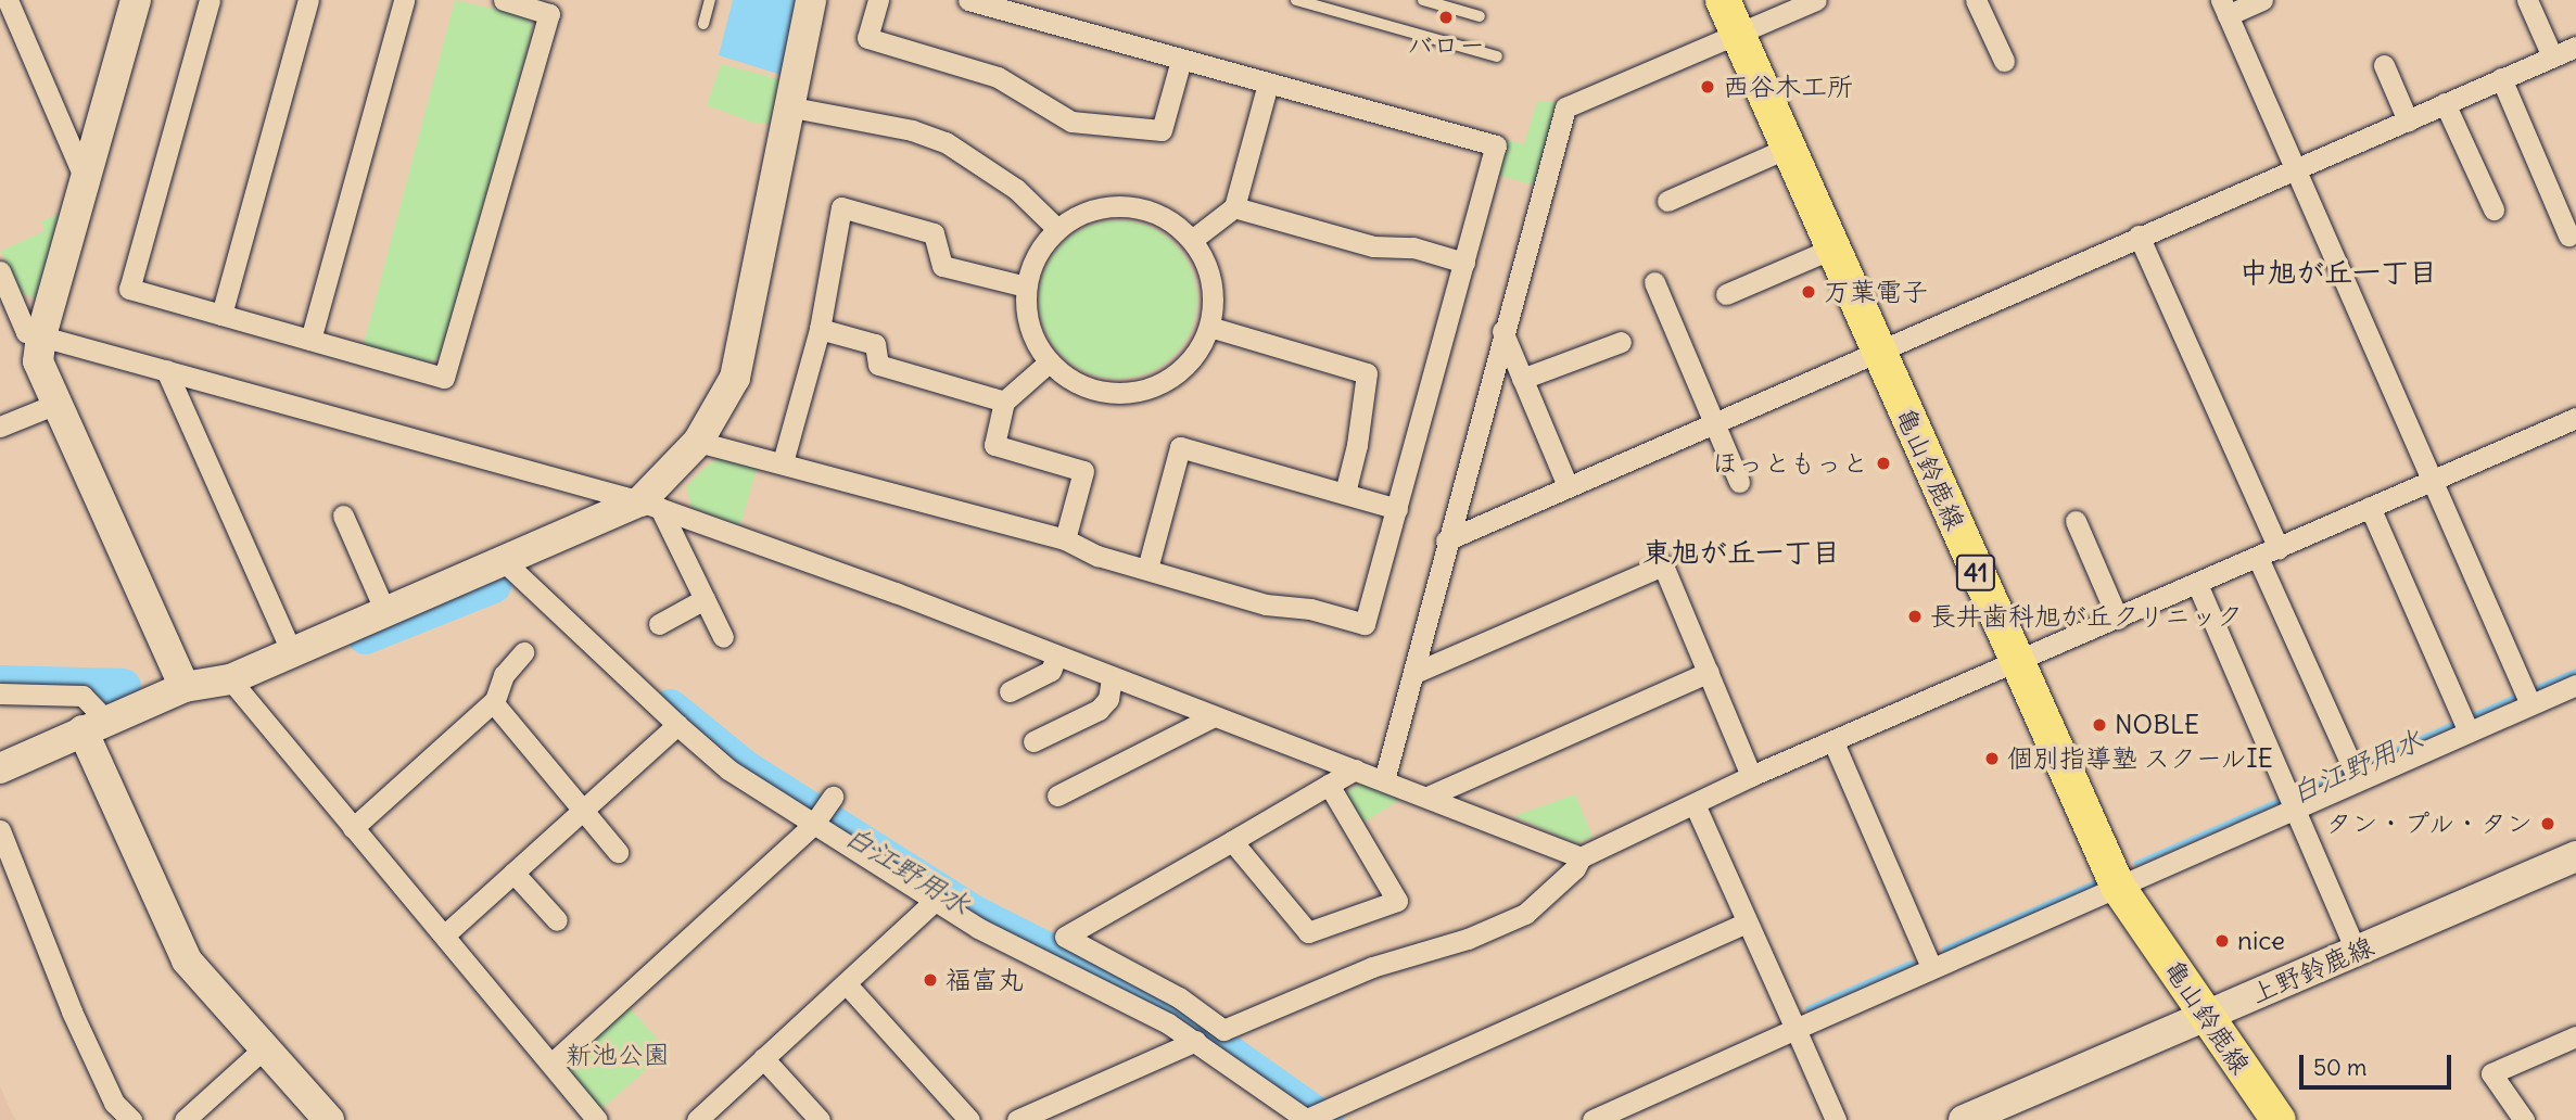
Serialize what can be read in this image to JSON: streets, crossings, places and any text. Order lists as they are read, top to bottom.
{
  "streets": {
    "main road": ["亀山鈴鹿線", "41"],
    "street": ["上野鈴鹿線"]
  },
  "crossings": [
    ["亀山鈴鹿線", "上野鈴鹿線"]
  ],
  "districts": ["中旭が丘一丁目", "東旭が丘一丁目"],
  "water": ["白江野用水"],
  "parks": ["新池公園"],
  "places": [
    "バロー",
    "西谷木工所",
    "万葉電子",
    "ほっともっと",
    "長井歯科旭が丘クリニック",
    "NOBLE",
    "個別指導塾 スクールIE",
    "タン・プル・タン",
    "nice",
    "福富丸"
  ],
  "scale_bar": "50 m"
}
